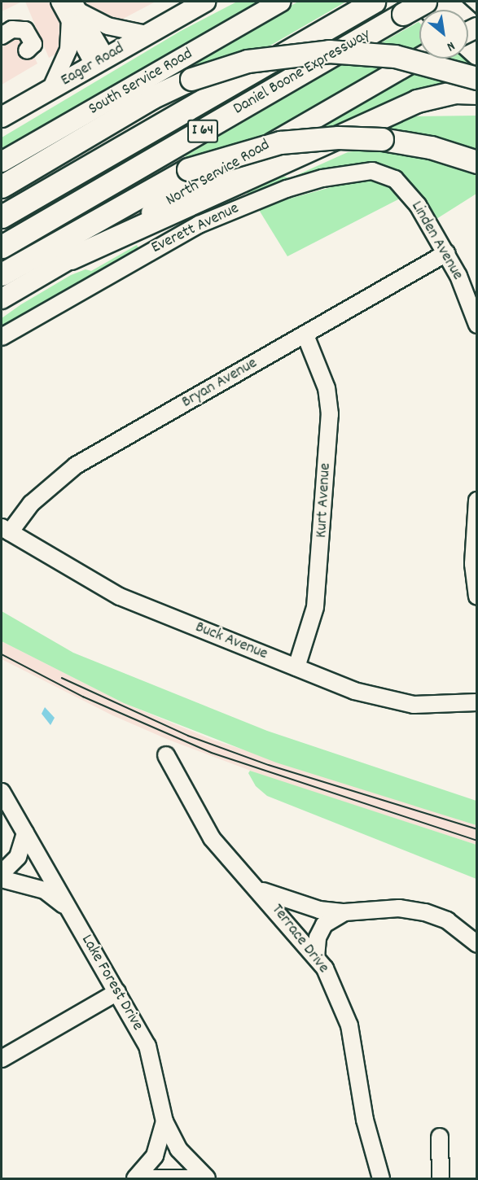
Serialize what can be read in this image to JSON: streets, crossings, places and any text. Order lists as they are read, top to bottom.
{
  "streets": {
    "highway": ["Daniel Boone Expressway", "I 64"],
    "main road": ["Eager Road", "South Service Road", "North Service Road"],
    "street": [
      "Everett Avenue",
      "Linden Avenue",
      "Bryan Avenue",
      "Kurt Avenue",
      "Buck Avenue",
      "Terrace Drive",
      "Lake Forest Drive"
    ]
  },
  "crossings": [
    ["Everett Avenue", "Linden Avenue"],
    ["Linden Avenue", "Bryan Avenue"],
    ["Bryan Avenue", "Kurt Avenue"],
    ["Bryan Avenue", "Buck Avenue"],
    ["Kurt Avenue", "Buck Avenue"]
  ],
  "north": "bottom right"
}
